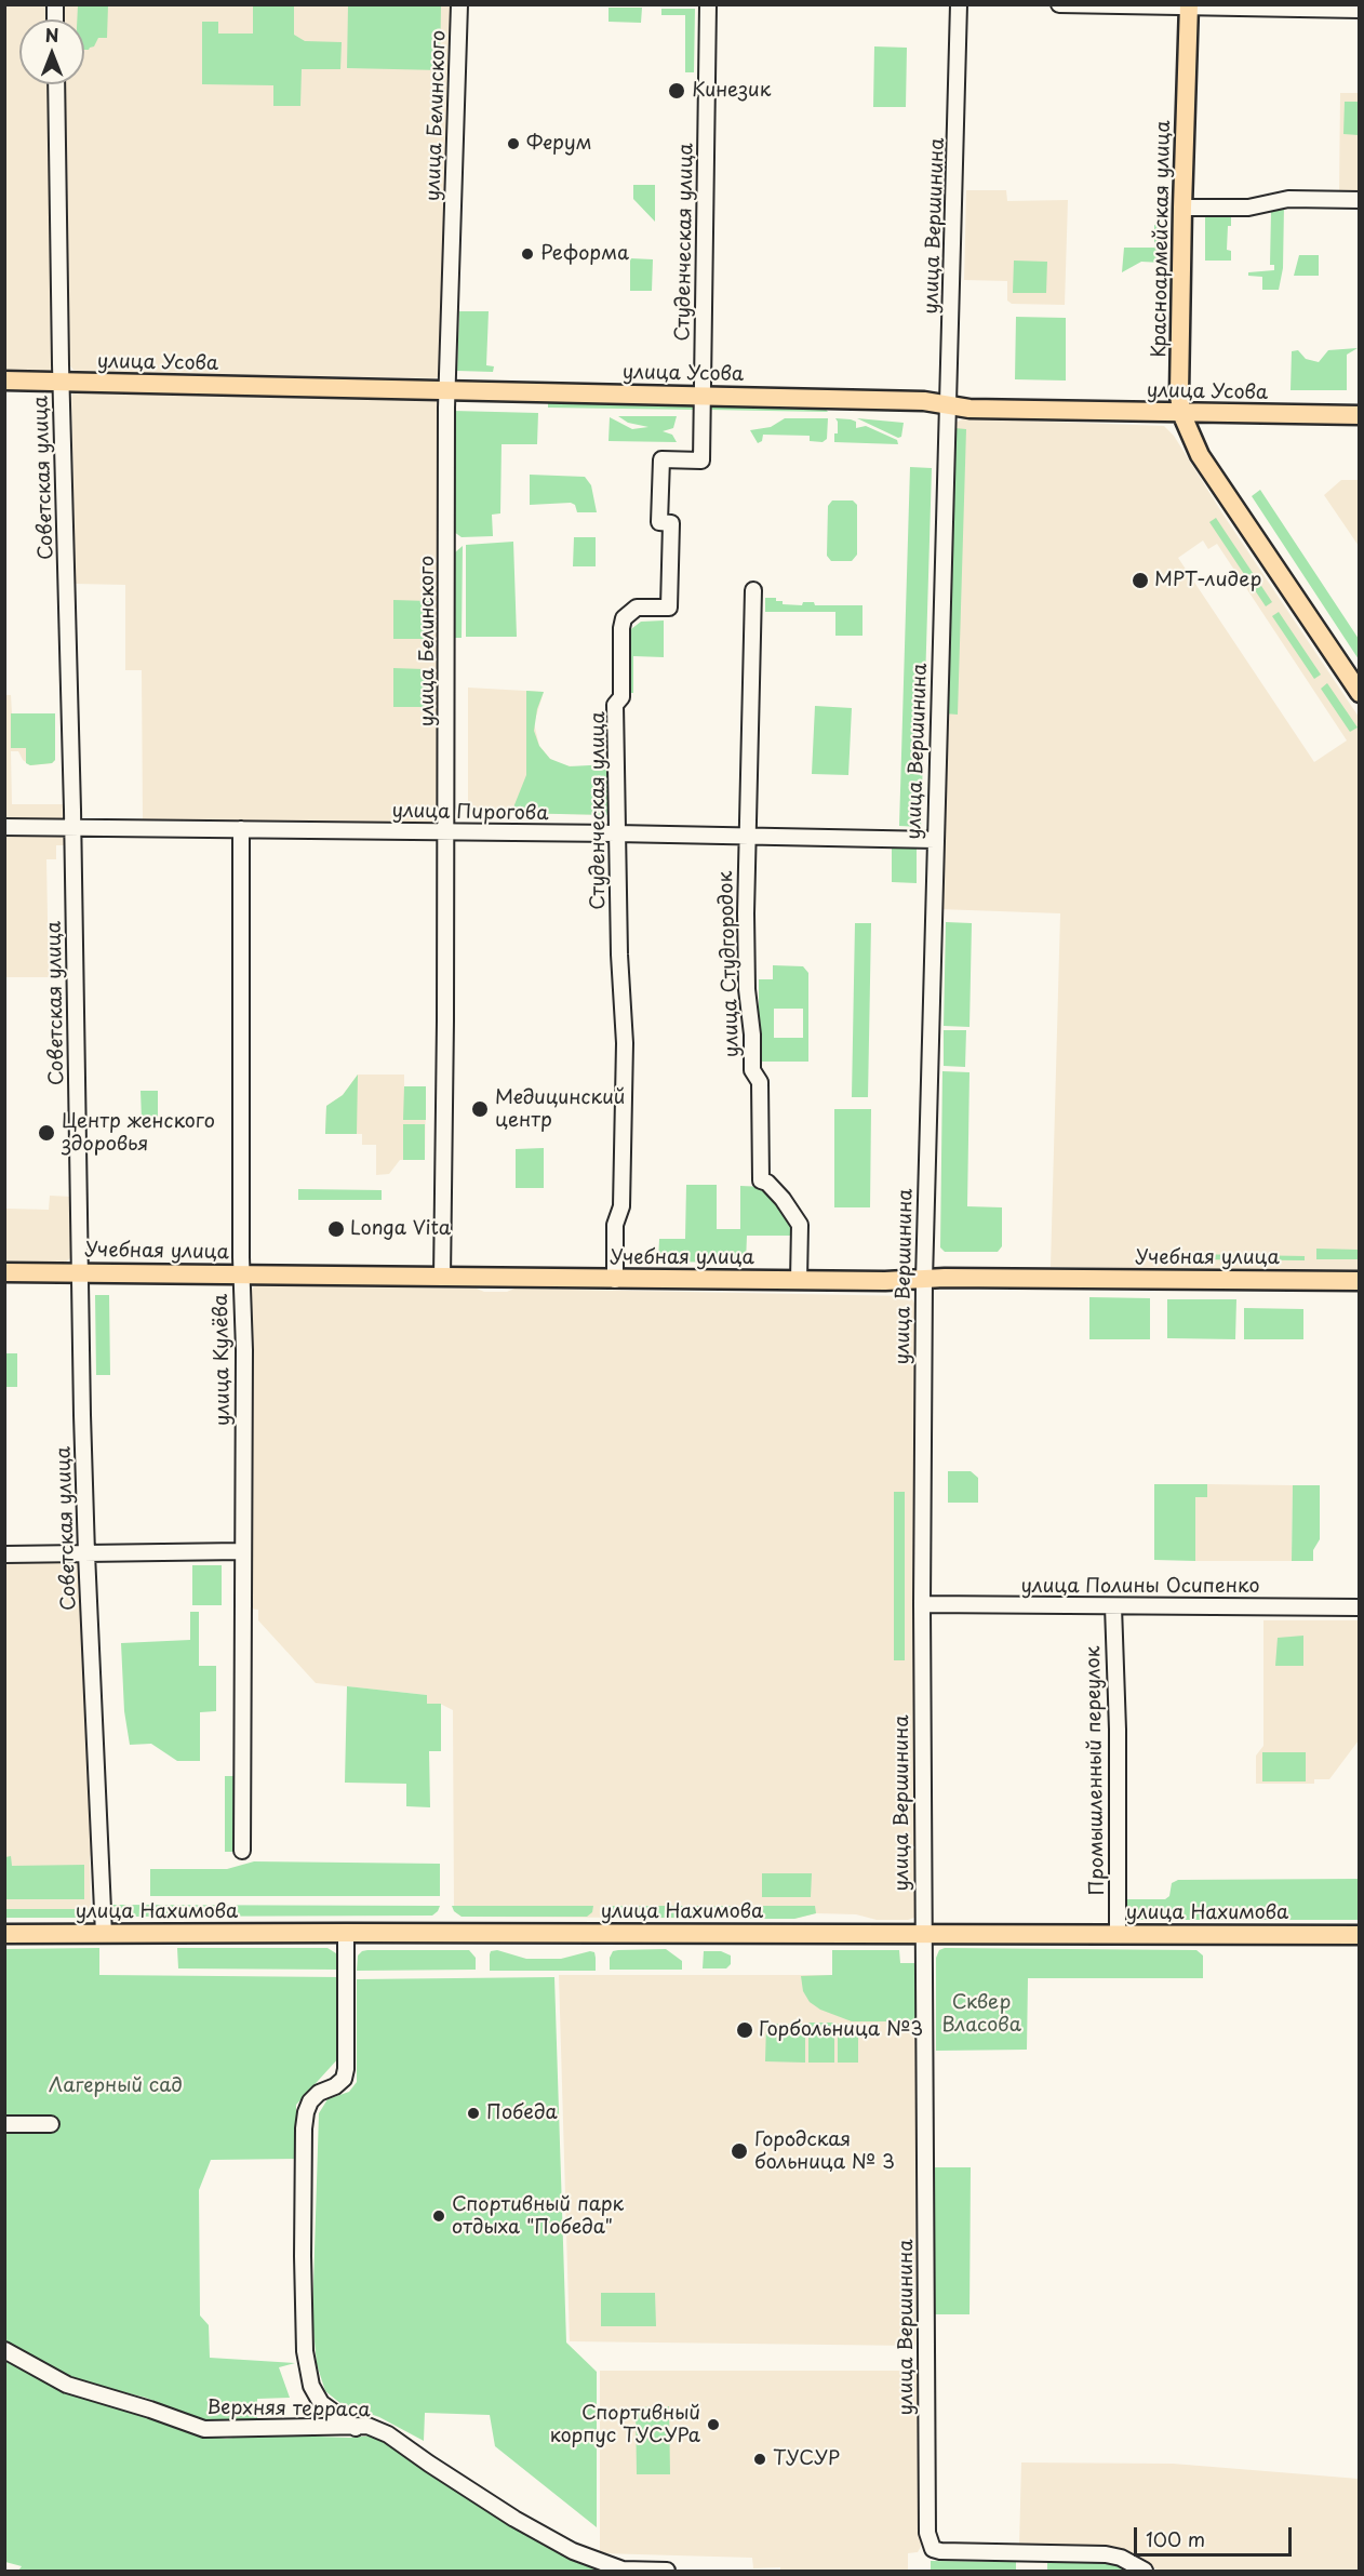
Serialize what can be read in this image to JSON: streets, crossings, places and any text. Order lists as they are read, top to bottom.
{
  "streets": {
    "main road": [
      "Красноармейская улица",
      "улица Усова",
      "Учебная улица",
      "улица Нахимова"
    ],
    "street": [
      "улица Белинского",
      "улица Вершинина",
      "Студенческая улица",
      "Советская улица",
      "улица Пирогова",
      "улица Студгородок",
      "улица Кулёва",
      "улица Полины Осипенко",
      "Промышленный переулок",
      "Верхняя терраса"
    ]
  },
  "crossings": [
    ["улица Белинского", "улица Усова"],
    ["улица Белинского", "улица Пирогова"],
    ["улица Белинского", "Учебная улица"],
    ["улица Вершинина", "улица Усова"],
    ["улица Вершинина", "улица Пирогова"],
    ["улица Вершинина", "Учебная улица"],
    ["улица Вершинина", "улица Полины Осипенко"],
    ["улица Вершинина", "улица Нахимова"],
    ["Красноармейская улица", "улица Усова"],
    ["Студенческая улица", "улица Усова"],
    ["Студенческая улица", "улица Пирогова"],
    ["Студенческая улица", "Учебная улица"],
    ["улица Усова", "Советская улица"],
    ["Советская улица", "улица Пирогова"],
    ["Советская улица", "Учебная улица"],
    ["Советская улица", "улица Нахимова"],
    ["улица Пирогова", "улица Студгородок"],
    ["улица Пирогова", "улица Кулёва"],
    ["улица Студгородок", "Учебная улица"],
    ["Учебная улица", "улица Кулёва"],
    ["улица Полины Осипенко", "Промышленный переулок"],
    ["Промышленный переулок", "улица Нахимова"]
  ],
  "parks": ["Сквер Власова", "Лагерный сад"],
  "places": [
    "Кинезик",
    "Ферум",
    "Реформа",
    "МРТ-лидер",
    "Медицинский центр",
    "Центр женского здоровья",
    "Longa Vita",
    "Горбольница №3",
    "Победа",
    "Городская больница № 3",
    "Спортивный парк отдыха \"Победа\"",
    "Спортивный корпус ТУСУРа",
    "ТУСУР"
  ],
  "scale_bar": "100 m",
  "north": "top"
}
